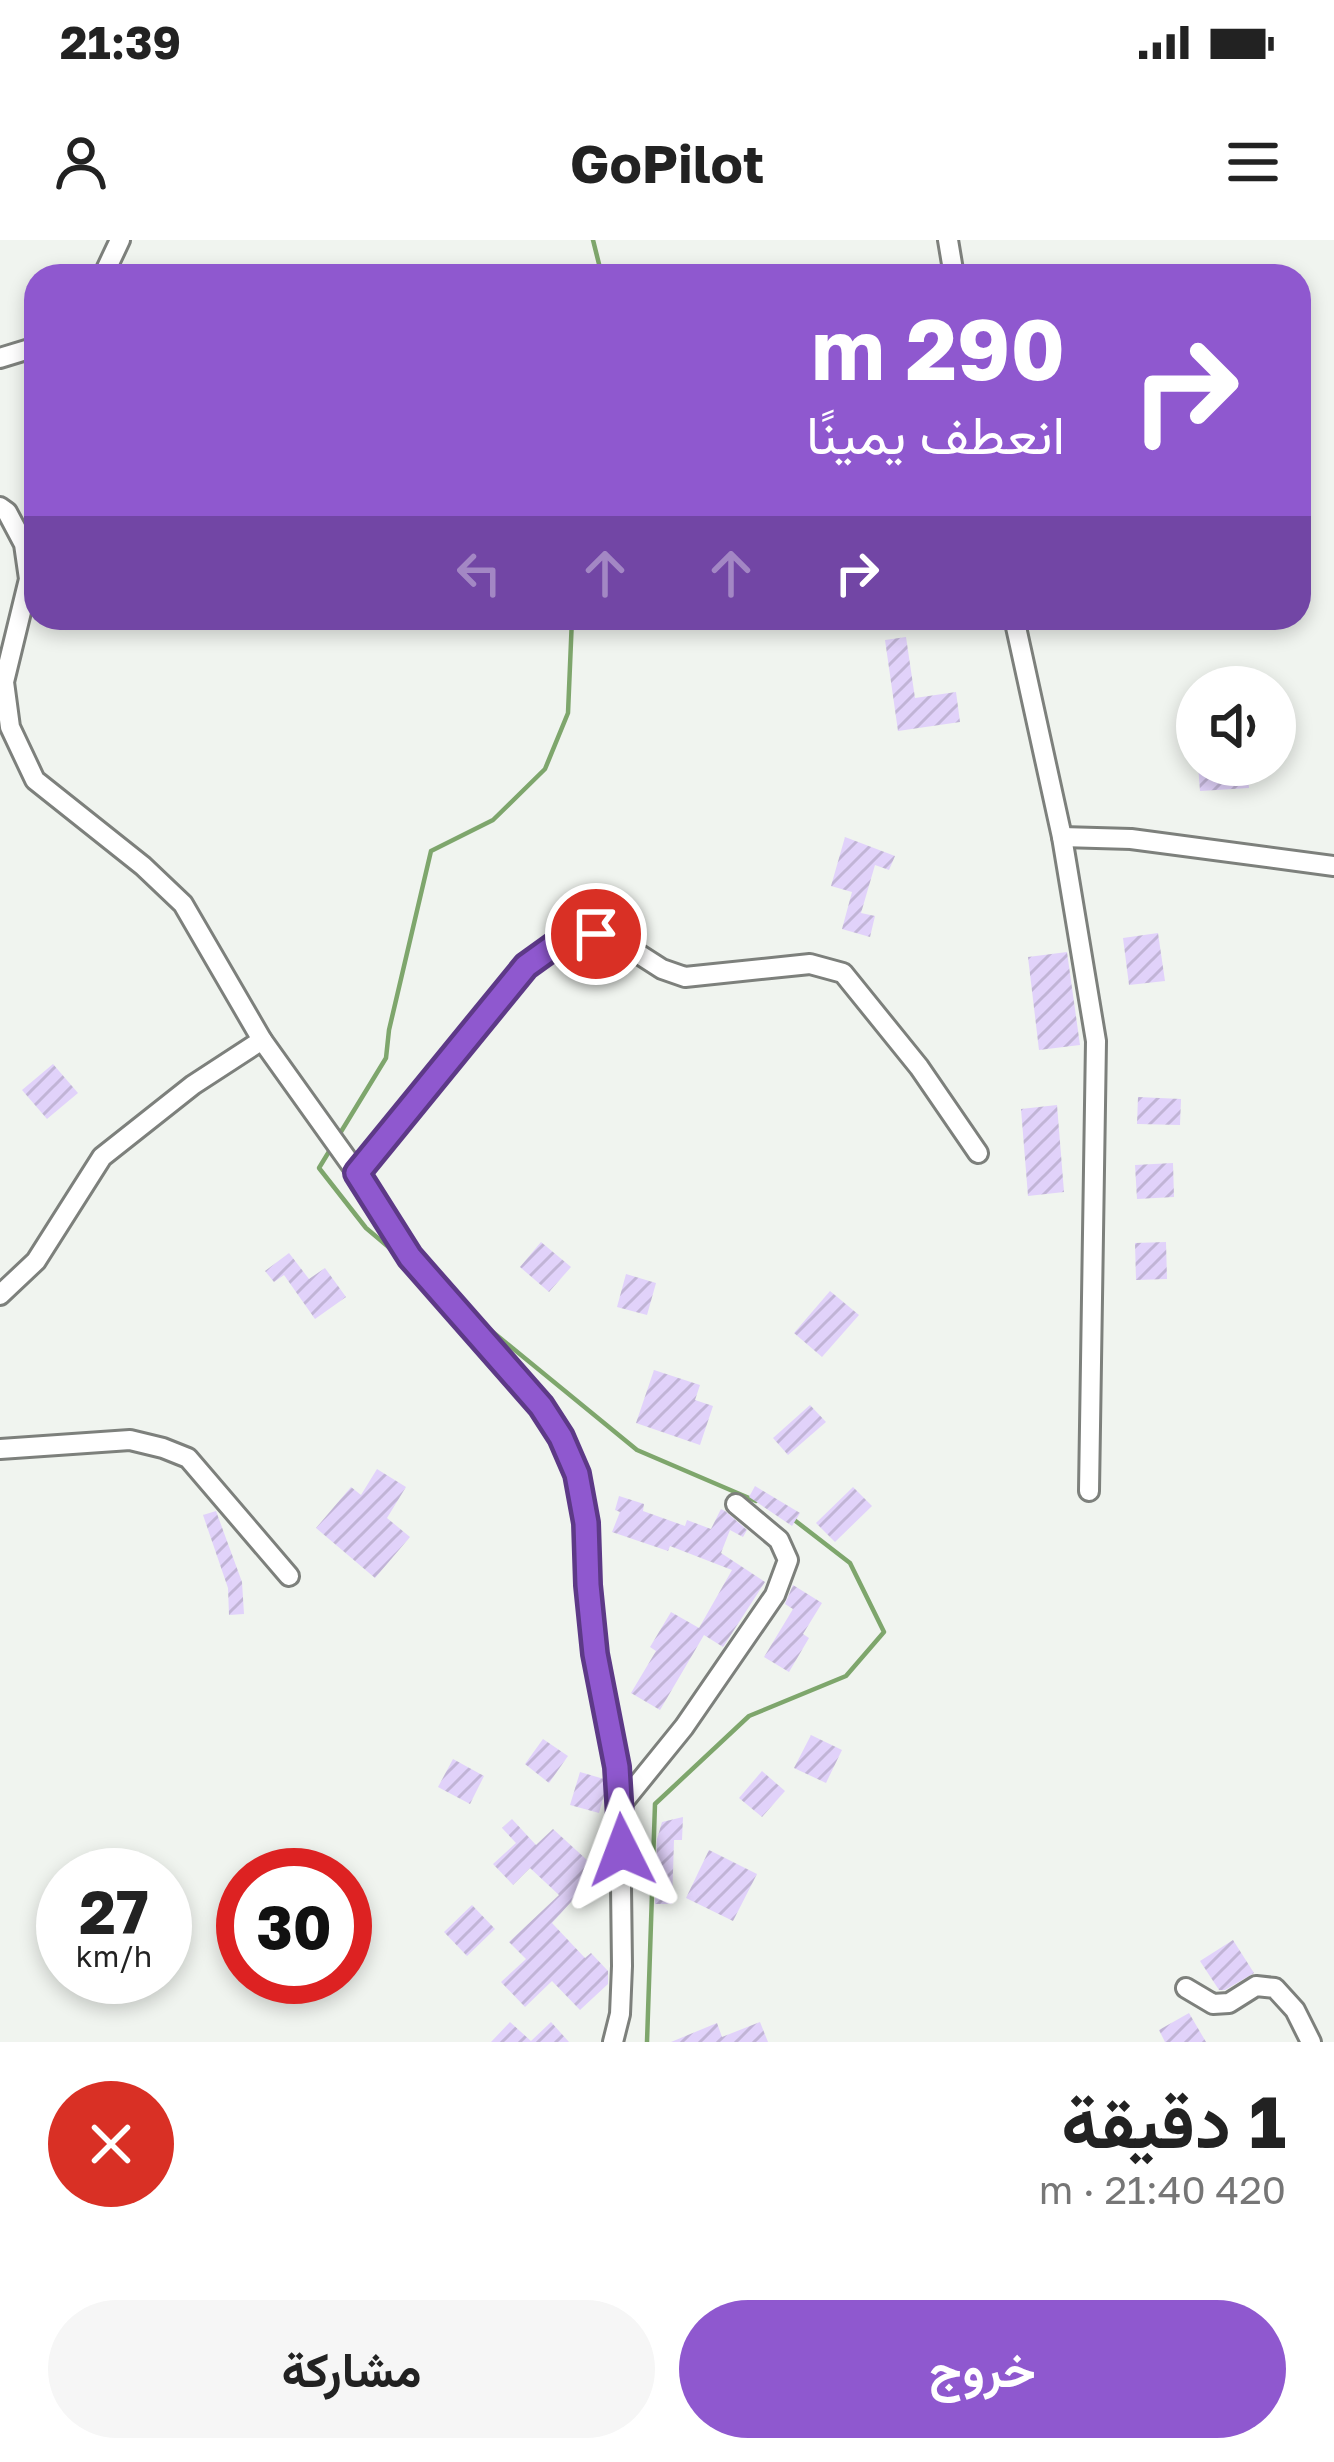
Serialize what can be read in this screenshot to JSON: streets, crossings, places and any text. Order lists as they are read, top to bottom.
{
  "page": {
    "status": "21:39",
    "header": "GoPilot",
    "turn": ["290 m", "انعطف يمينًا"],
    "speed": "27 km/h",
    "limit": "30",
    "heading": ["1 دقيقة", "420 m · 21:40"],
    "buttons": ["خروج", "مشاركة"]
  }
}
